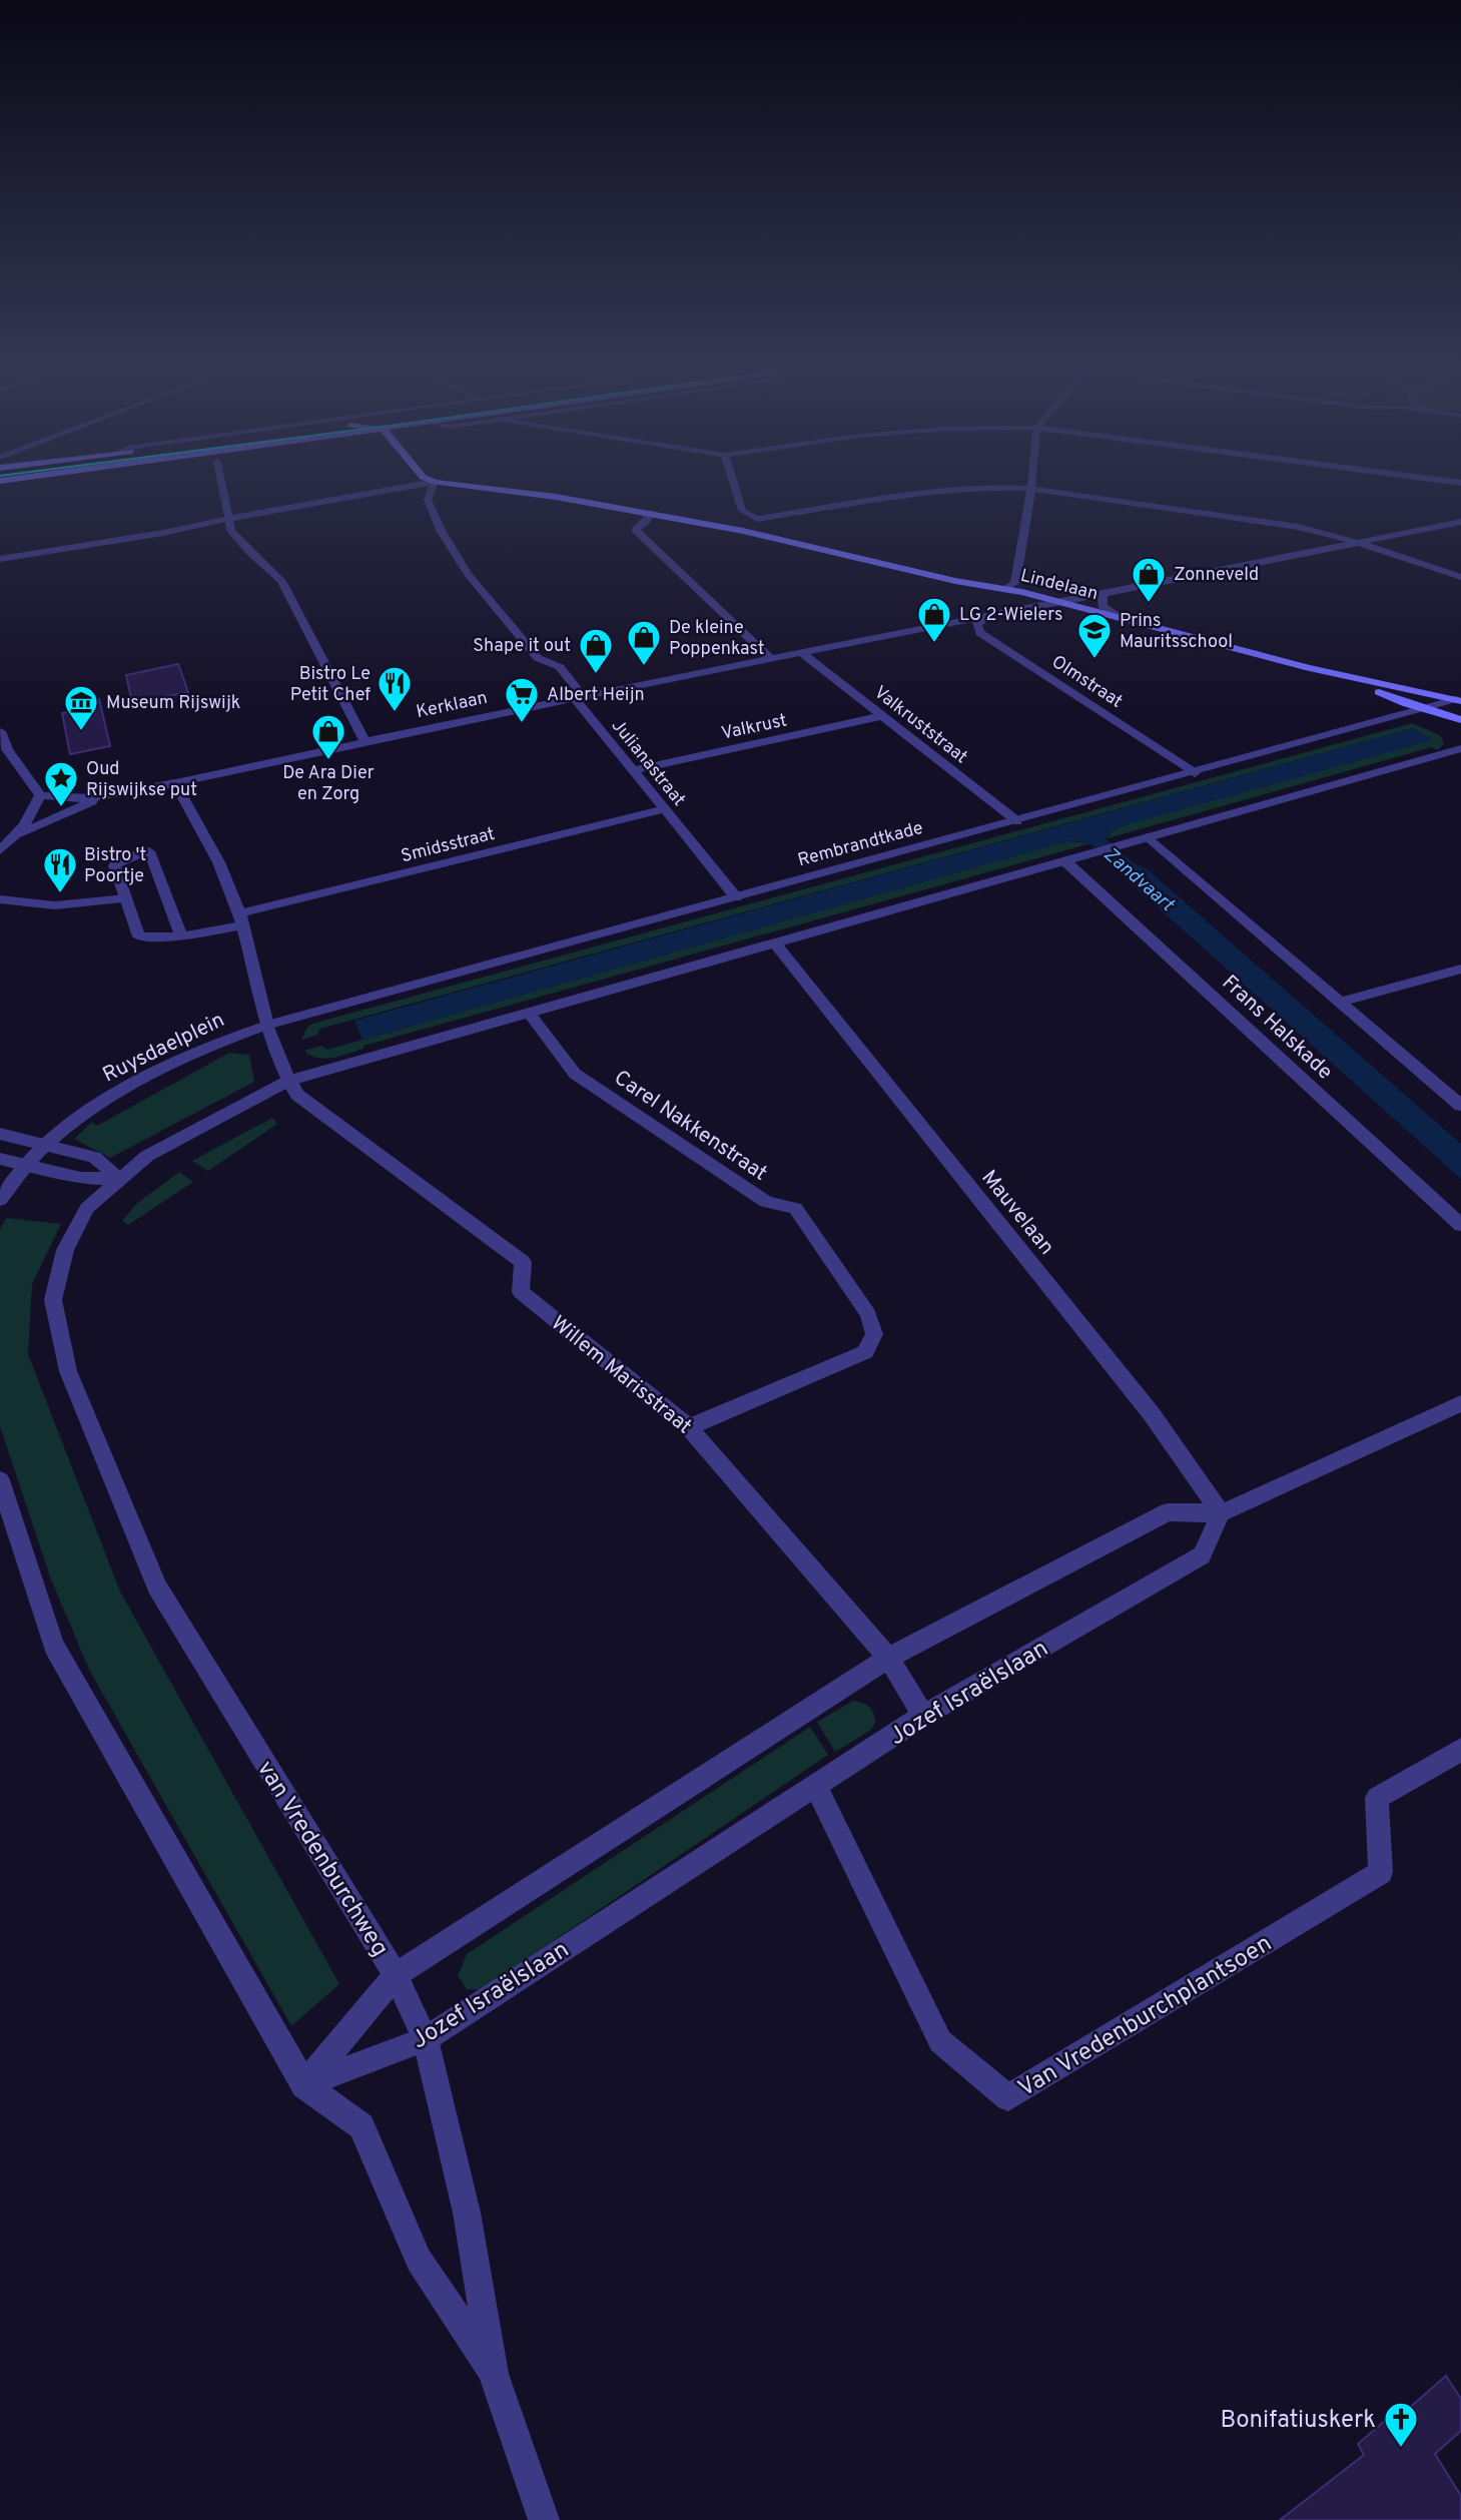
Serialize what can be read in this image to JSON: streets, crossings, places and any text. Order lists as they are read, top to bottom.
{
  "streets": {
    "main road": ["Lindelaan"],
    "street": [
      "Olmstraat",
      "Kerklaan",
      "Valkruststraat",
      "Valkrust",
      "Julianastraat",
      "Rembrandtkade",
      "Smidsstraat",
      "Frans Halskade",
      "Ruysdaelplein",
      "Carel Nakkenstraat",
      "Mauvelaan",
      "Willem Marisstraat",
      "Jozef Israëlslaan",
      "van Vredenburchweg",
      "Van Vredenburchplantsoen"
    ]
  },
  "crossings": [
    ["Lindelaan", "Kerklaan"],
    ["Lindelaan", "Julianastraat"],
    ["Lindelaan", "Rembrandtkade"],
    ["Olmstraat", "Kerklaan"],
    ["Olmstraat", "Rembrandtkade"],
    ["Kerklaan", "Valkruststraat"],
    ["Kerklaan", "Julianastraat"],
    ["Valkruststraat", "Valkrust"],
    ["Valkruststraat", "Rembrandtkade"],
    ["Valkrust", "Julianastraat"],
    ["Julianastraat", "Rembrandtkade"],
    ["Julianastraat", "Smidsstraat"],
    ["Rembrandtkade", "Ruysdaelplein"],
    ["Carel Nakkenstraat", "Willem Marisstraat"],
    ["Mauvelaan", "Jozef Israëlslaan"],
    ["Willem Marisstraat", "Jozef Israëlslaan"],
    ["Jozef Israëlslaan", "van Vredenburchweg"],
    ["Jozef Israëlslaan", "Van Vredenburchplantsoen"]
  ],
  "water": ["Zandvaart"],
  "places": {
    "shop": [
      "Zonneveld",
      "LG 2-Wielers",
      "De kleine Poppenkast",
      "Shape it out",
      "De Ara Dier en Zorg"
    ],
    "school or university": ["Prins Mauritsschool"],
    "restaurant": ["Bistro Le Petit Chef", "Bistro 't Poortje"],
    "supermarket": ["Albert Heijn"],
    "museum": ["Museum Rijswijk"],
    "place": ["Oud Rijswijkse put"],
    "church": ["Bonifatiuskerk"]
  }
}
